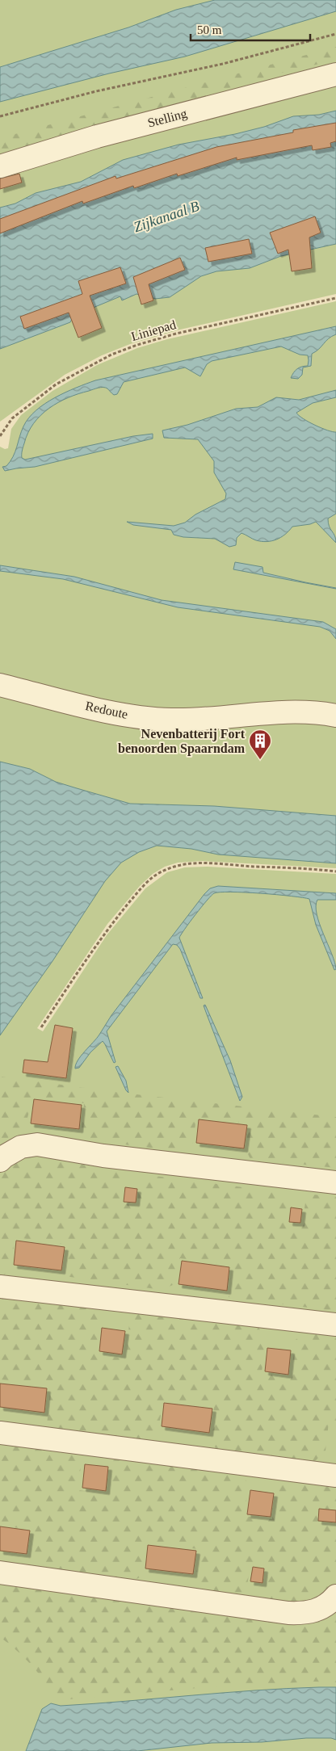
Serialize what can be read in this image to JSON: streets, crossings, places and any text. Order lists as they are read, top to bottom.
{
  "streets": {
    "street": ["Stelling", "Redoute"],
    "path": ["Liniepad"]
  },
  "water": ["Zijkanaal B"],
  "places": {
    "building": ["Nevenbatterij Fort benoorden Spaarndam"]
  },
  "scale_bar": "50 m"
}
